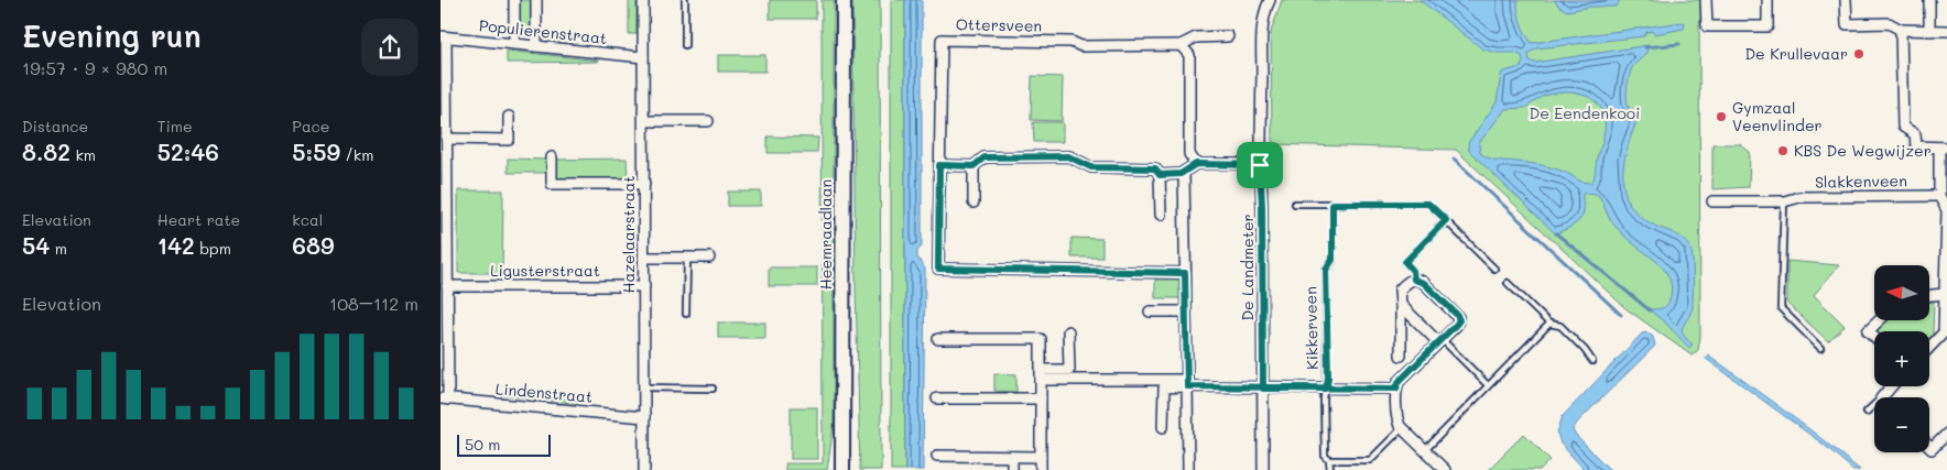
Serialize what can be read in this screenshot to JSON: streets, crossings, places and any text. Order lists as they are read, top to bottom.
{
  "streets": {
    "main road": ["Heemraadlaan"],
    "street": [
      "Ottersveen",
      "Populierenstraat",
      "Slakkenveen",
      "Hazelaarstraat",
      "De Landmeter",
      "Ligusterstraat",
      "Kikkerveen",
      "Lindenstraat"
    ]
  },
  "crossings": [
    ["Populierenstraat", "Hazelaarstraat"],
    ["Hazelaarstraat", "Ligusterstraat"],
    ["Hazelaarstraat", "Lindenstraat"],
    ["De Landmeter", "Kikkerveen"]
  ],
  "parks": ["De Eendenkooi"],
  "places": ["De Krullevaar", "Gymzaal Veenvlinder", "KBS De Wegwijzer"],
  "scale_bar": "50 m",
  "north": "left",
  "page": {
    "heading": ["Evening run", "19:57 · 9 × 980 m"],
    "stats": [
      ["Distance", "8.82 km"],
      ["Time", "52:46"],
      ["Pace", "5:59 /km"],
      ["Elevation", "54 m"],
      ["Heart rate", "142 bpm"],
      ["kcal", "689"]
    ],
    "map_buttons": ["+", "−"],
    "chart": ["Elevation", "108–112 m"],
    "scale": "50 m"
  }
}
